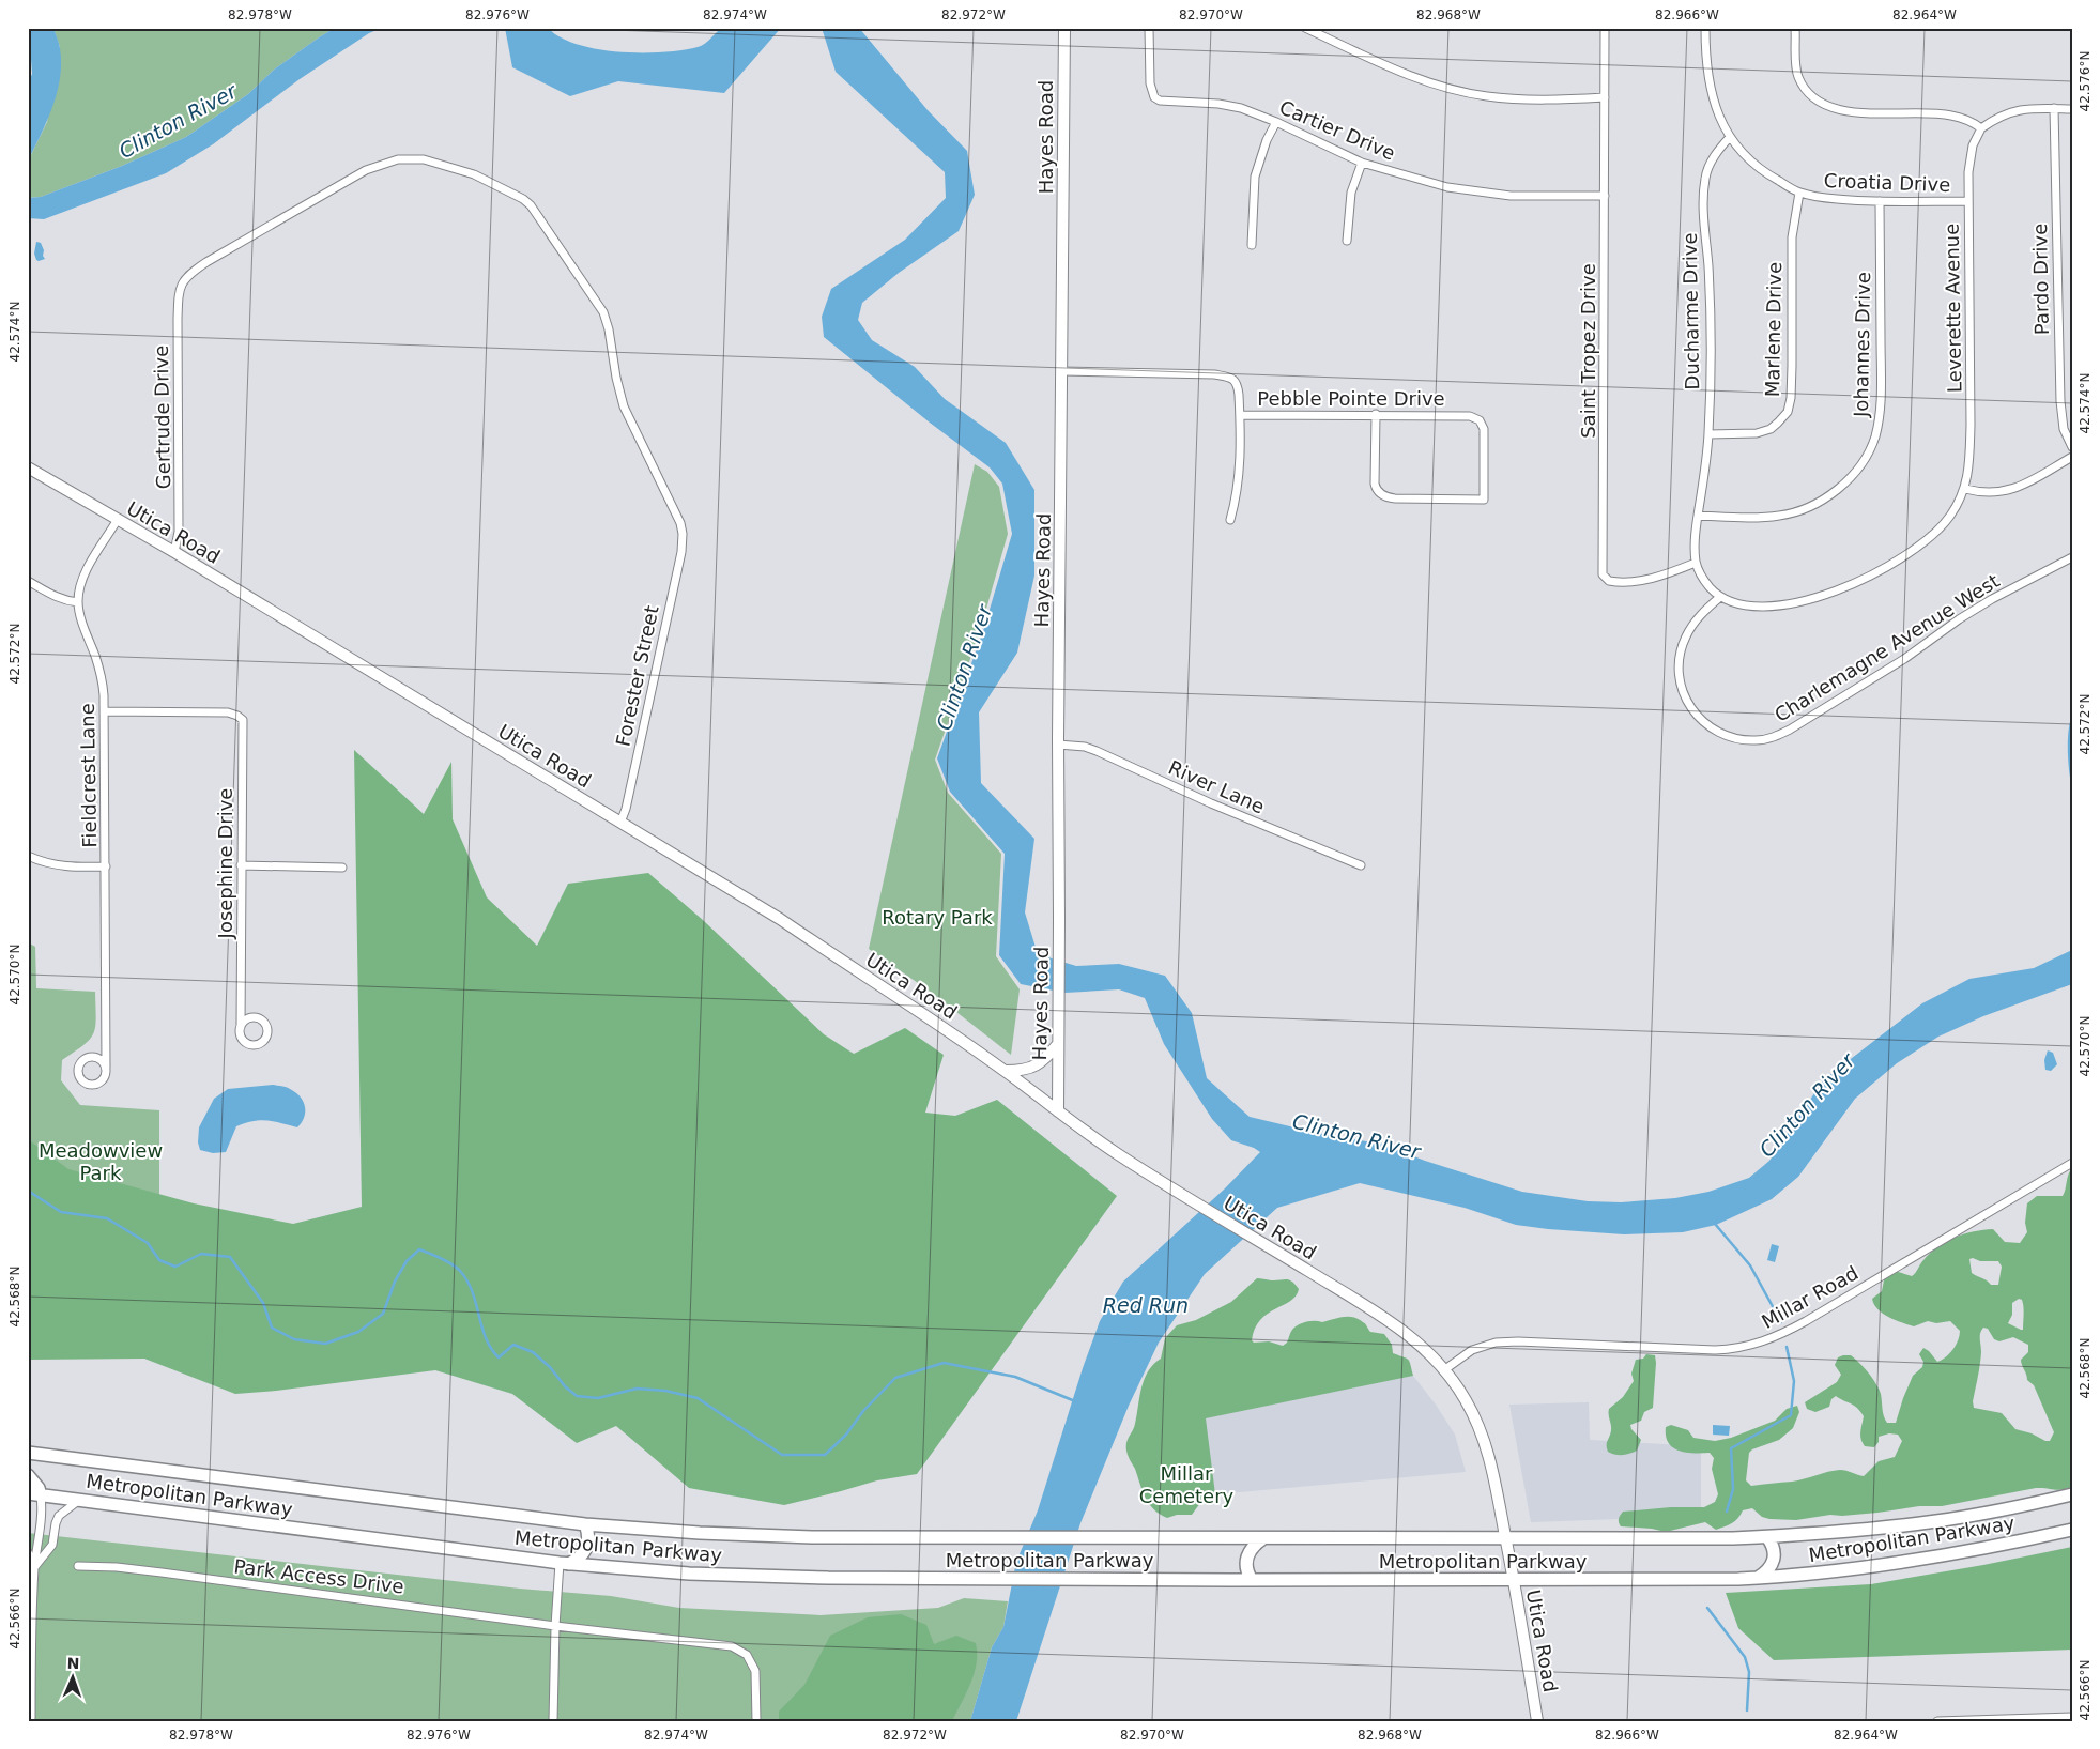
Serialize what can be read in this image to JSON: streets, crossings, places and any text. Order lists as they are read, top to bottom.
{
  "streets": {
    "main road": ["Metropolitan Parkway"],
    "street": [
      "Cartier Drive",
      "Hayes Road",
      "Croatia Drive",
      "Pardo Drive",
      "Leverette Avenue",
      "Ducharme Drive",
      "Marlene Drive",
      "Johannes Drive",
      "Saint Tropez Drive",
      "Pebble Pointe Drive",
      "Gertrude Drive",
      "Utica Road",
      "Charlemagne Avenue West",
      "Forester Street",
      "Fieldcrest Lane",
      "River Lane",
      "Josephine Drive",
      "Millar Road",
      "Park Access Drive"
    ]
  },
  "crossings": [
    ["Cartier Drive", "Saint Tropez Drive"],
    ["Hayes Road", "Pebble Pointe Drive"],
    ["Hayes Road", "Utica Road"],
    ["Hayes Road", "River Lane"],
    ["Croatia Drive", "Leverette Avenue"],
    ["Croatia Drive", "Ducharme Drive"],
    ["Croatia Drive", "Marlene Drive"],
    ["Croatia Drive", "Johannes Drive"],
    ["Ducharme Drive", "Marlene Drive"],
    ["Ducharme Drive", "Johannes Drive"],
    ["Ducharme Drive", "Saint Tropez Drive"],
    ["Ducharme Drive", "Charlemagne Avenue West"],
    ["Gertrude Drive", "Utica Road"],
    ["Gertrude Drive", "Forester Street"],
    ["Utica Road", "Forester Street"],
    ["Utica Road", "Fieldcrest Lane"],
    ["Utica Road", "Millar Road"],
    ["Utica Road", "Metropolitan Parkway"],
    ["Fieldcrest Lane", "Josephine Drive"]
  ],
  "water": ["Clinton River", "Red Run"],
  "parks": ["Rotary Park", "Meadowview Park", "Millar Cemetery"],
  "north": "top",
  "coordinates": [
    "82.978°W",
    "82.976°W",
    "82.974°W",
    "82.972°W",
    "82.970°W",
    "82.968°W",
    "82.966°W",
    "82.964°W",
    "42.576°N",
    "42.574°N",
    "42.572°N",
    "42.570°N",
    "42.568°N",
    "42.566°N"
  ]
}
